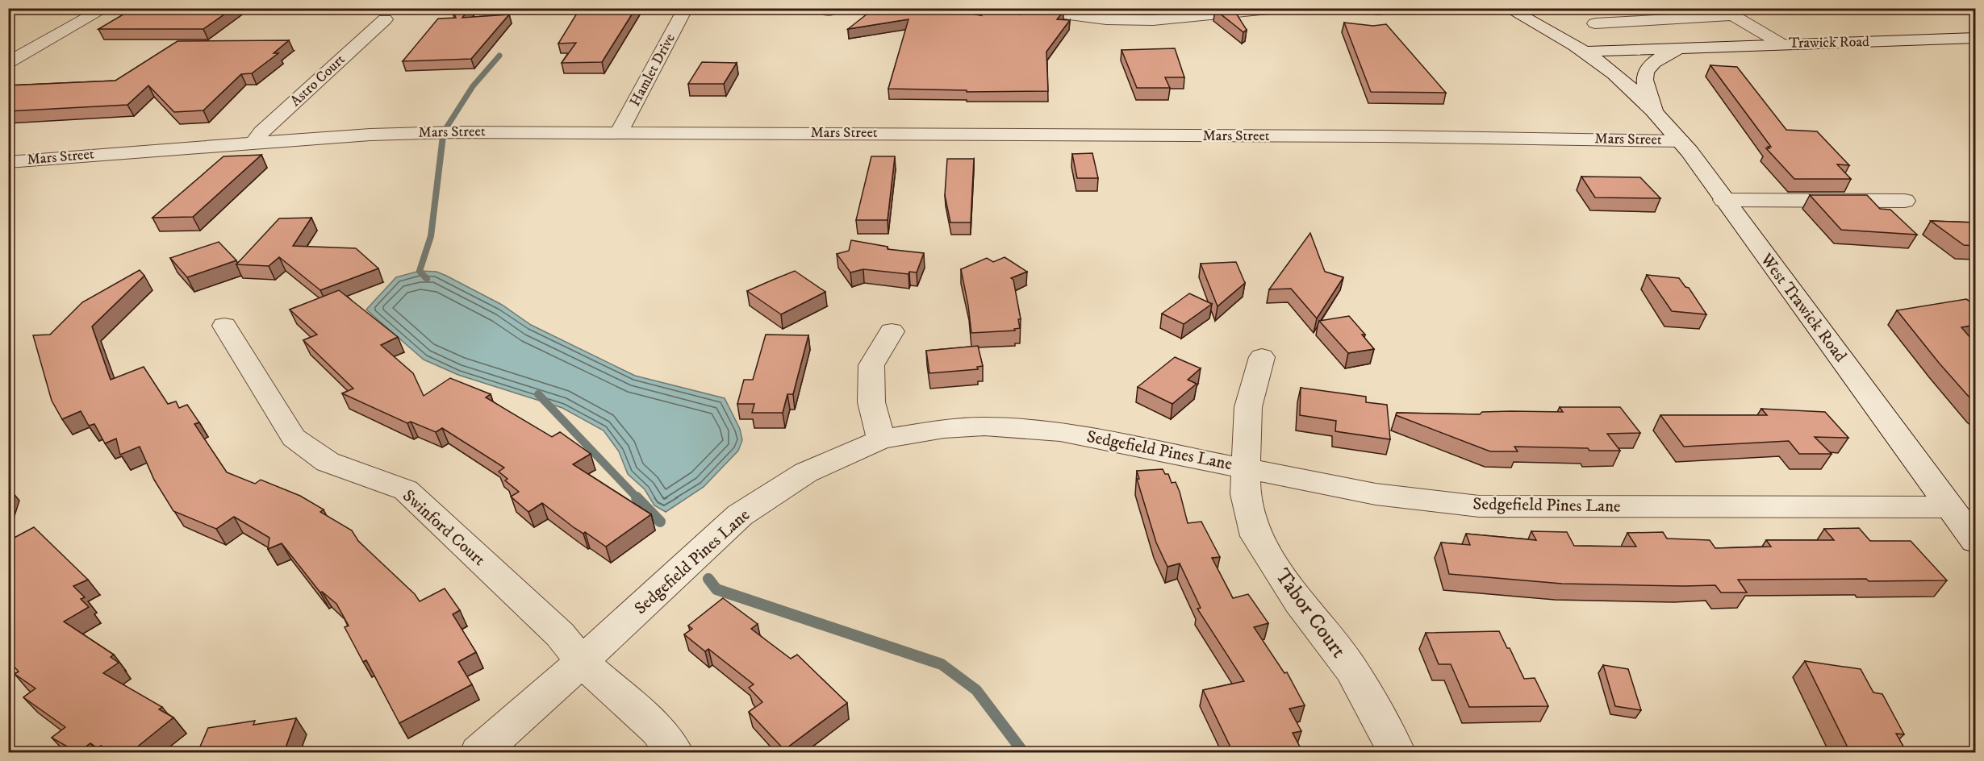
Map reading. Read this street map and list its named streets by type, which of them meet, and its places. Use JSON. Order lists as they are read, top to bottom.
{
  "streets": {
    "street": [
      "Trawick Road",
      "Hamlet Drive",
      "Astro Court",
      "Mars Street",
      "West Trawick Road",
      "Sedgefield Pines Lane",
      "Swinford Court",
      "Tabor Court"
    ]
  },
  "crossings": [
    ["Trawick Road", "West Trawick Road"],
    ["Hamlet Drive", "Mars Street"],
    ["Astro Court", "Mars Street"],
    ["Mars Street", "West Trawick Road"],
    ["West Trawick Road", "Sedgefield Pines Lane"],
    ["Sedgefield Pines Lane", "Swinford Court"],
    ["Sedgefield Pines Lane", "Tabor Court"]
  ]
}
